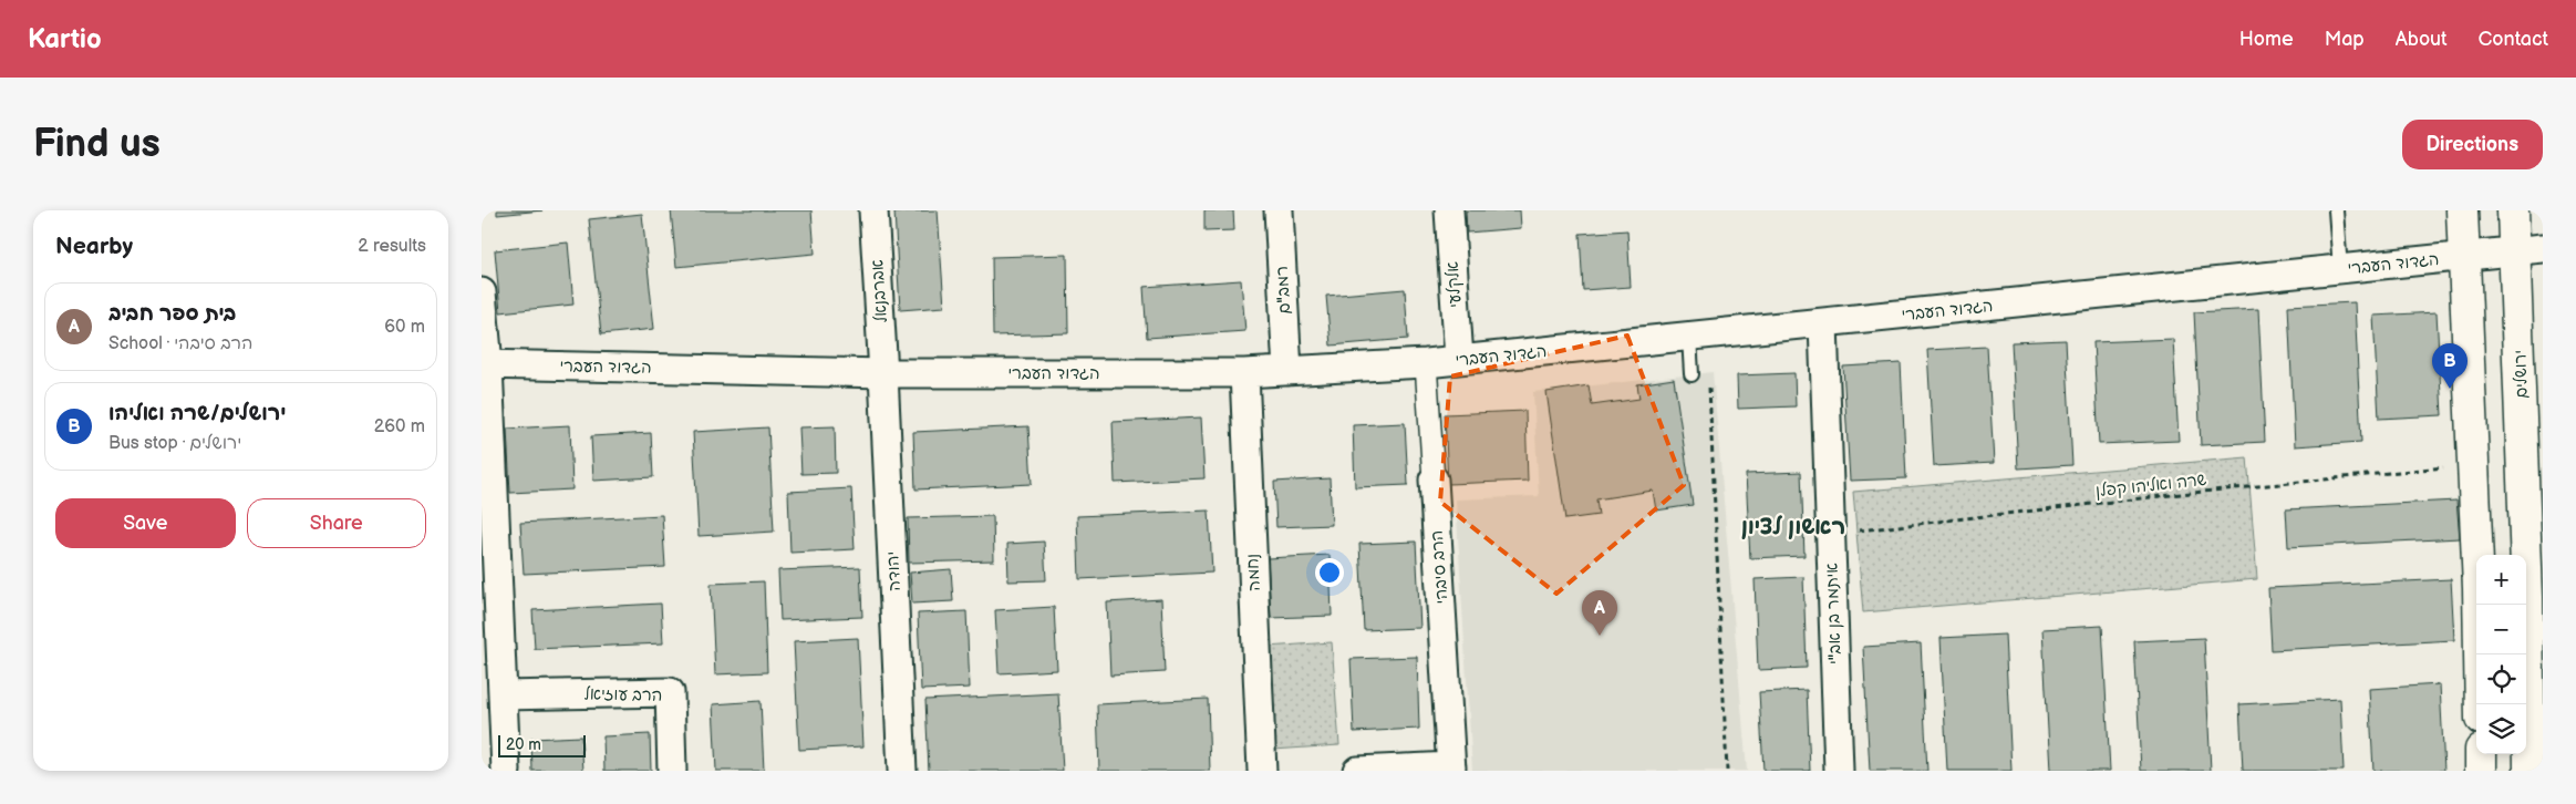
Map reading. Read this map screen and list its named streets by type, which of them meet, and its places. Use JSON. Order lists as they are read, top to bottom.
{
  "streets": {
    "street": [
      "הגדוד העברי",
      "אלקלעי",
      "רמב\"ם",
      "אברבנאל",
      "ירושלים",
      "הרב סיבהי",
      "יהודה",
      "נחמה",
      "איתמר בן אב\"י",
      "הרב עוזיאל"
    ],
    "path": ["שרה ואליהו קפלן"]
  },
  "crossings": [
    ["הגדוד העברי", "אלקלעי"],
    ["הגדוד העברי", "רמב\"ם"],
    ["הגדוד העברי", "אברבנאל"],
    ["הגדוד העברי", "ירושלים"],
    ["הגדוד העברי", "הרב סיבהי"],
    ["הגדוד העברי", "יהודה"],
    ["הגדוד העברי", "נחמה"],
    ["הגדוד העברי", "איתמר בן אב\"י"],
    ["אברבנאל", "יהודה"],
    ["שרה ואליהו קפלן", "איתמר בן אב\"י"]
  ],
  "districts": ["ראשון לציון"],
  "scale_bar": "20 m",
  "page": {
    "header": "Kartio",
    "nav": [
      "Home",
      "Map",
      "About",
      "Contact"
    ],
    "buttons": [
      "Directions",
      ["Save", "Share"]
    ],
    "title": "Find us",
    "heading": ["Nearby", "2 results"],
    "list": [
      {
        "mark": "A",
        "name": "בית ספר חביב",
        "note": "School · הרב סיבהי",
        "value": "60 m"
      },
      {
        "mark": "B",
        "name": "ירושלים/שרה ואליהו",
        "note": "Bus stop · ירושלים",
        "value": "260 m"
      }
    ],
    "pins": ["B", "A"],
    "map_buttons": ["+", "−"],
    "scale": "20 m"
  }
}
